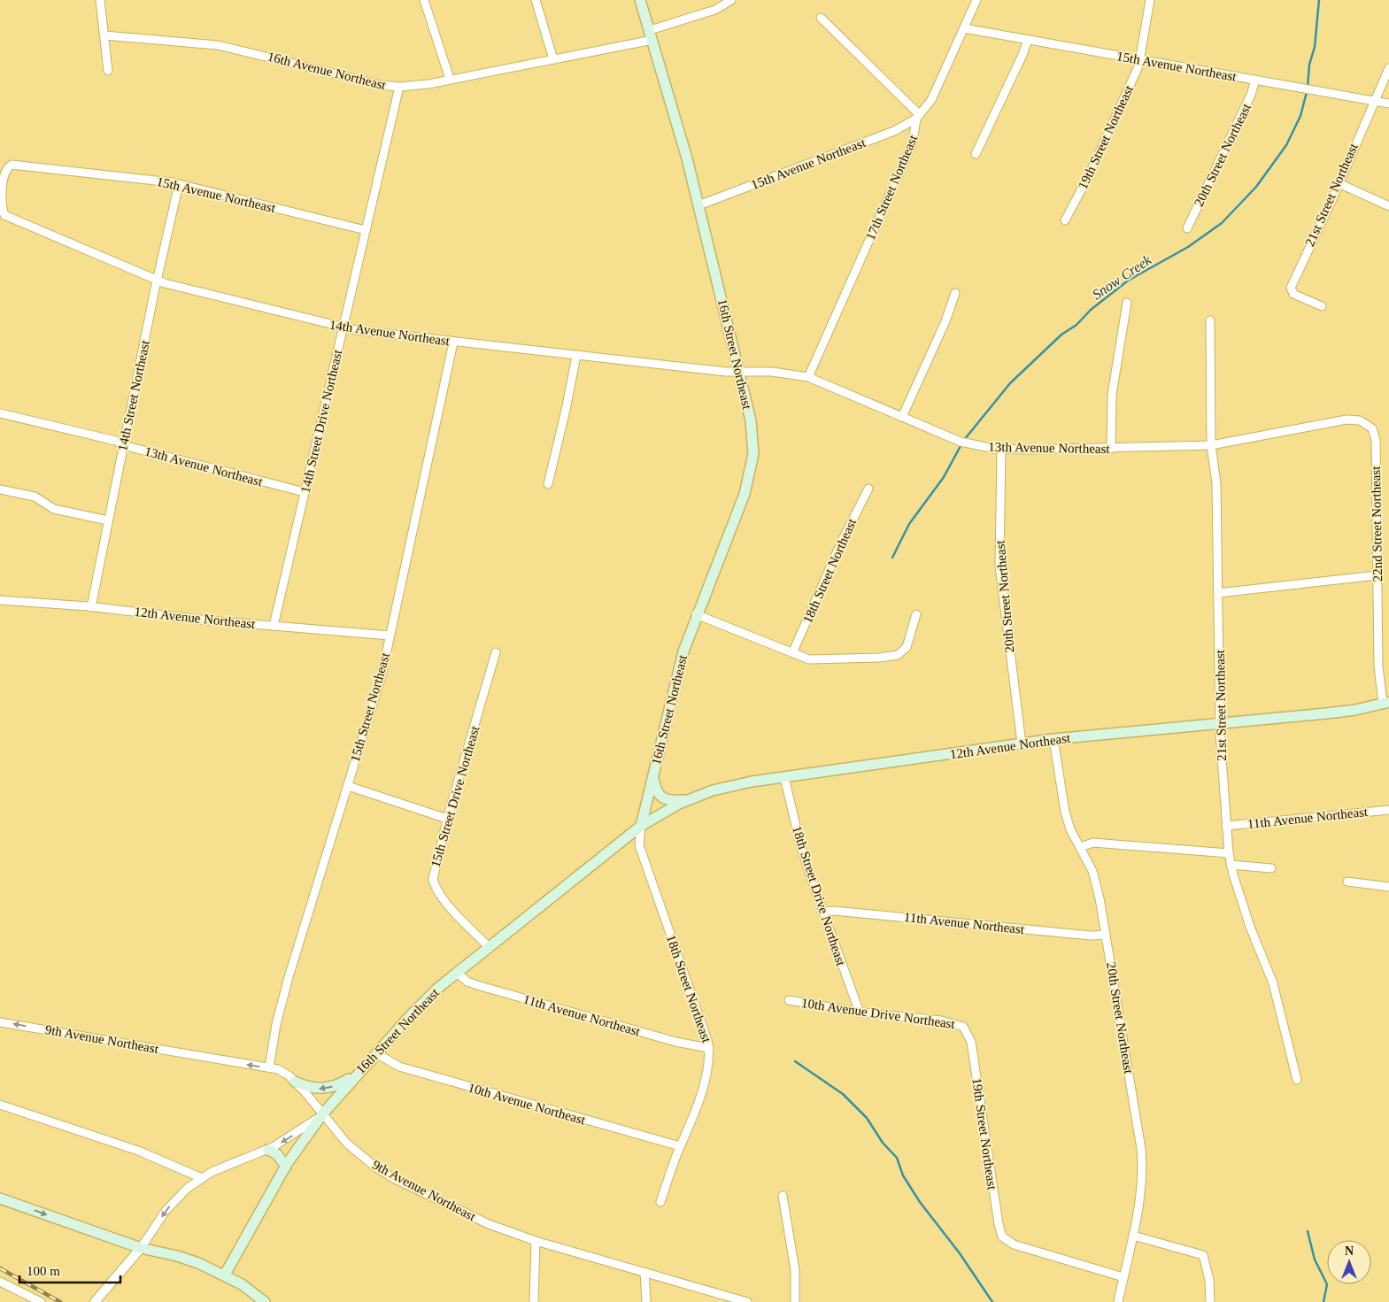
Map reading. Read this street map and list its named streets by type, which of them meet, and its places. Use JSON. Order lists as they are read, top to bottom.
{
  "streets": {
    "main road": ["16th Street Northeast", "12th Avenue Northeast"],
    "street": [
      "15th Avenue Northeast",
      "16th Avenue Northeast",
      "19th Street Northeast",
      "20th Street Northeast",
      "17th Street Northeast",
      "21st Street Northeast",
      "14th Avenue Northeast",
      "14th Street Northeast",
      "14th Street Drive Northeast",
      "13th Avenue Northeast",
      "22nd Street Northeast",
      "18th Street Northeast",
      "15th Street Northeast",
      "15th Street Drive Northeast",
      "11th Avenue Northeast",
      "18th Street Drive Northeast",
      "10th Avenue Drive Northeast",
      "9th Avenue Northeast",
      "10th Avenue Northeast"
    ]
  },
  "crossings": [
    ["15th Avenue Northeast", "19th Street Northeast"],
    ["15th Avenue Northeast", "20th Street Northeast"],
    ["15th Avenue Northeast", "17th Street Northeast"],
    ["15th Avenue Northeast", "21st Street Northeast"],
    ["15th Avenue Northeast", "14th Avenue Northeast"],
    ["15th Avenue Northeast", "16th Street Northeast"],
    ["15th Avenue Northeast", "14th Street Northeast"],
    ["15th Avenue Northeast", "14th Street Drive Northeast"],
    ["16th Avenue Northeast", "16th Street Northeast"],
    ["16th Avenue Northeast", "14th Street Drive Northeast"],
    ["19th Street Northeast", "20th Street Northeast"],
    ["19th Street Northeast", "10th Avenue Drive Northeast"],
    ["20th Street Northeast", "13th Avenue Northeast"],
    ["20th Street Northeast", "12th Avenue Northeast"],
    ["20th Street Northeast", "11th Avenue Northeast"],
    ["17th Street Northeast", "13th Avenue Northeast"],
    ["21st Street Northeast", "13th Avenue Northeast"],
    ["21st Street Northeast", "12th Avenue Northeast"],
    ["21st Street Northeast", "11th Avenue Northeast"],
    ["14th Avenue Northeast", "16th Street Northeast"],
    ["14th Avenue Northeast", "14th Street Northeast"],
    ["14th Avenue Northeast", "14th Street Drive Northeast"],
    ["14th Avenue Northeast", "13th Avenue Northeast"],
    ["14th Avenue Northeast", "15th Street Northeast"],
    ["16th Street Northeast", "13th Avenue Northeast"],
    ["16th Street Northeast", "18th Street Northeast"],
    ["16th Street Northeast", "12th Avenue Northeast"],
    ["16th Street Northeast", "15th Street Drive Northeast"],
    ["16th Street Northeast", "11th Avenue Northeast"],
    ["16th Street Northeast", "9th Avenue Northeast"],
    ["16th Street Northeast", "10th Avenue Northeast"],
    ["14th Street Northeast", "13th Avenue Northeast"],
    ["14th Street Northeast", "12th Avenue Northeast"],
    ["14th Street Drive Northeast", "13th Avenue Northeast"],
    ["14th Street Drive Northeast", "12th Avenue Northeast"],
    ["13th Avenue Northeast", "22nd Street Northeast"],
    ["22nd Street Northeast", "12th Avenue Northeast"],
    ["18th Street Northeast", "12th Avenue Northeast"],
    ["18th Street Northeast", "11th Avenue Northeast"],
    ["18th Street Northeast", "10th Avenue Northeast"],
    ["12th Avenue Northeast", "15th Street Northeast"],
    ["12th Avenue Northeast", "18th Street Drive Northeast"],
    ["15th Street Northeast", "9th Avenue Northeast"],
    ["11th Avenue Northeast", "18th Street Drive Northeast"],
    ["18th Street Drive Northeast", "10th Avenue Drive Northeast"]
  ],
  "water": ["Snow Creek"],
  "scale_bar": "100 m",
  "north": "top"
}
